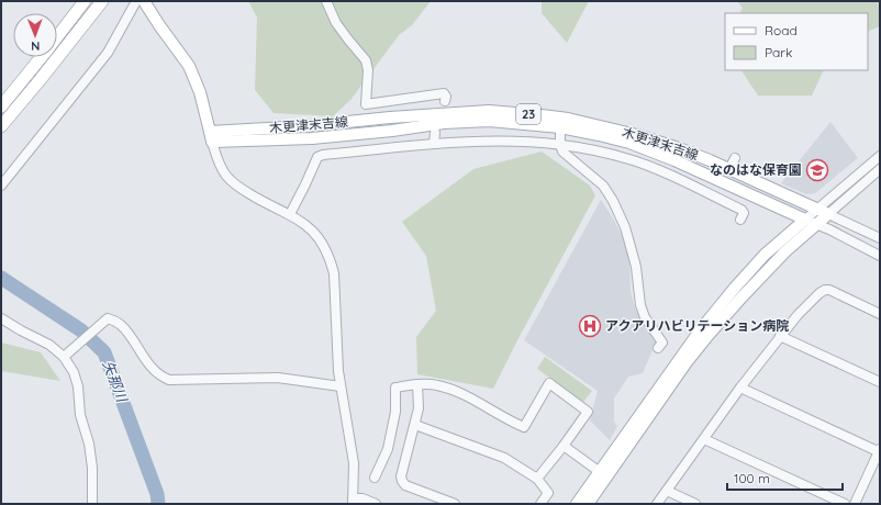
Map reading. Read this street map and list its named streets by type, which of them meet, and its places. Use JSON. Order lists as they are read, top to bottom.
{
  "streets": {
    "main road": ["23", "木更津末吉線"]
  },
  "water": ["矢那川"],
  "places": {
    "school or university": ["なのはな保育園"],
    "hospital": ["アクアリハビリテーション病院"]
  },
  "legend": ["Road", "Park"],
  "scale_bar": "100 m",
  "north": "bottom"
}
